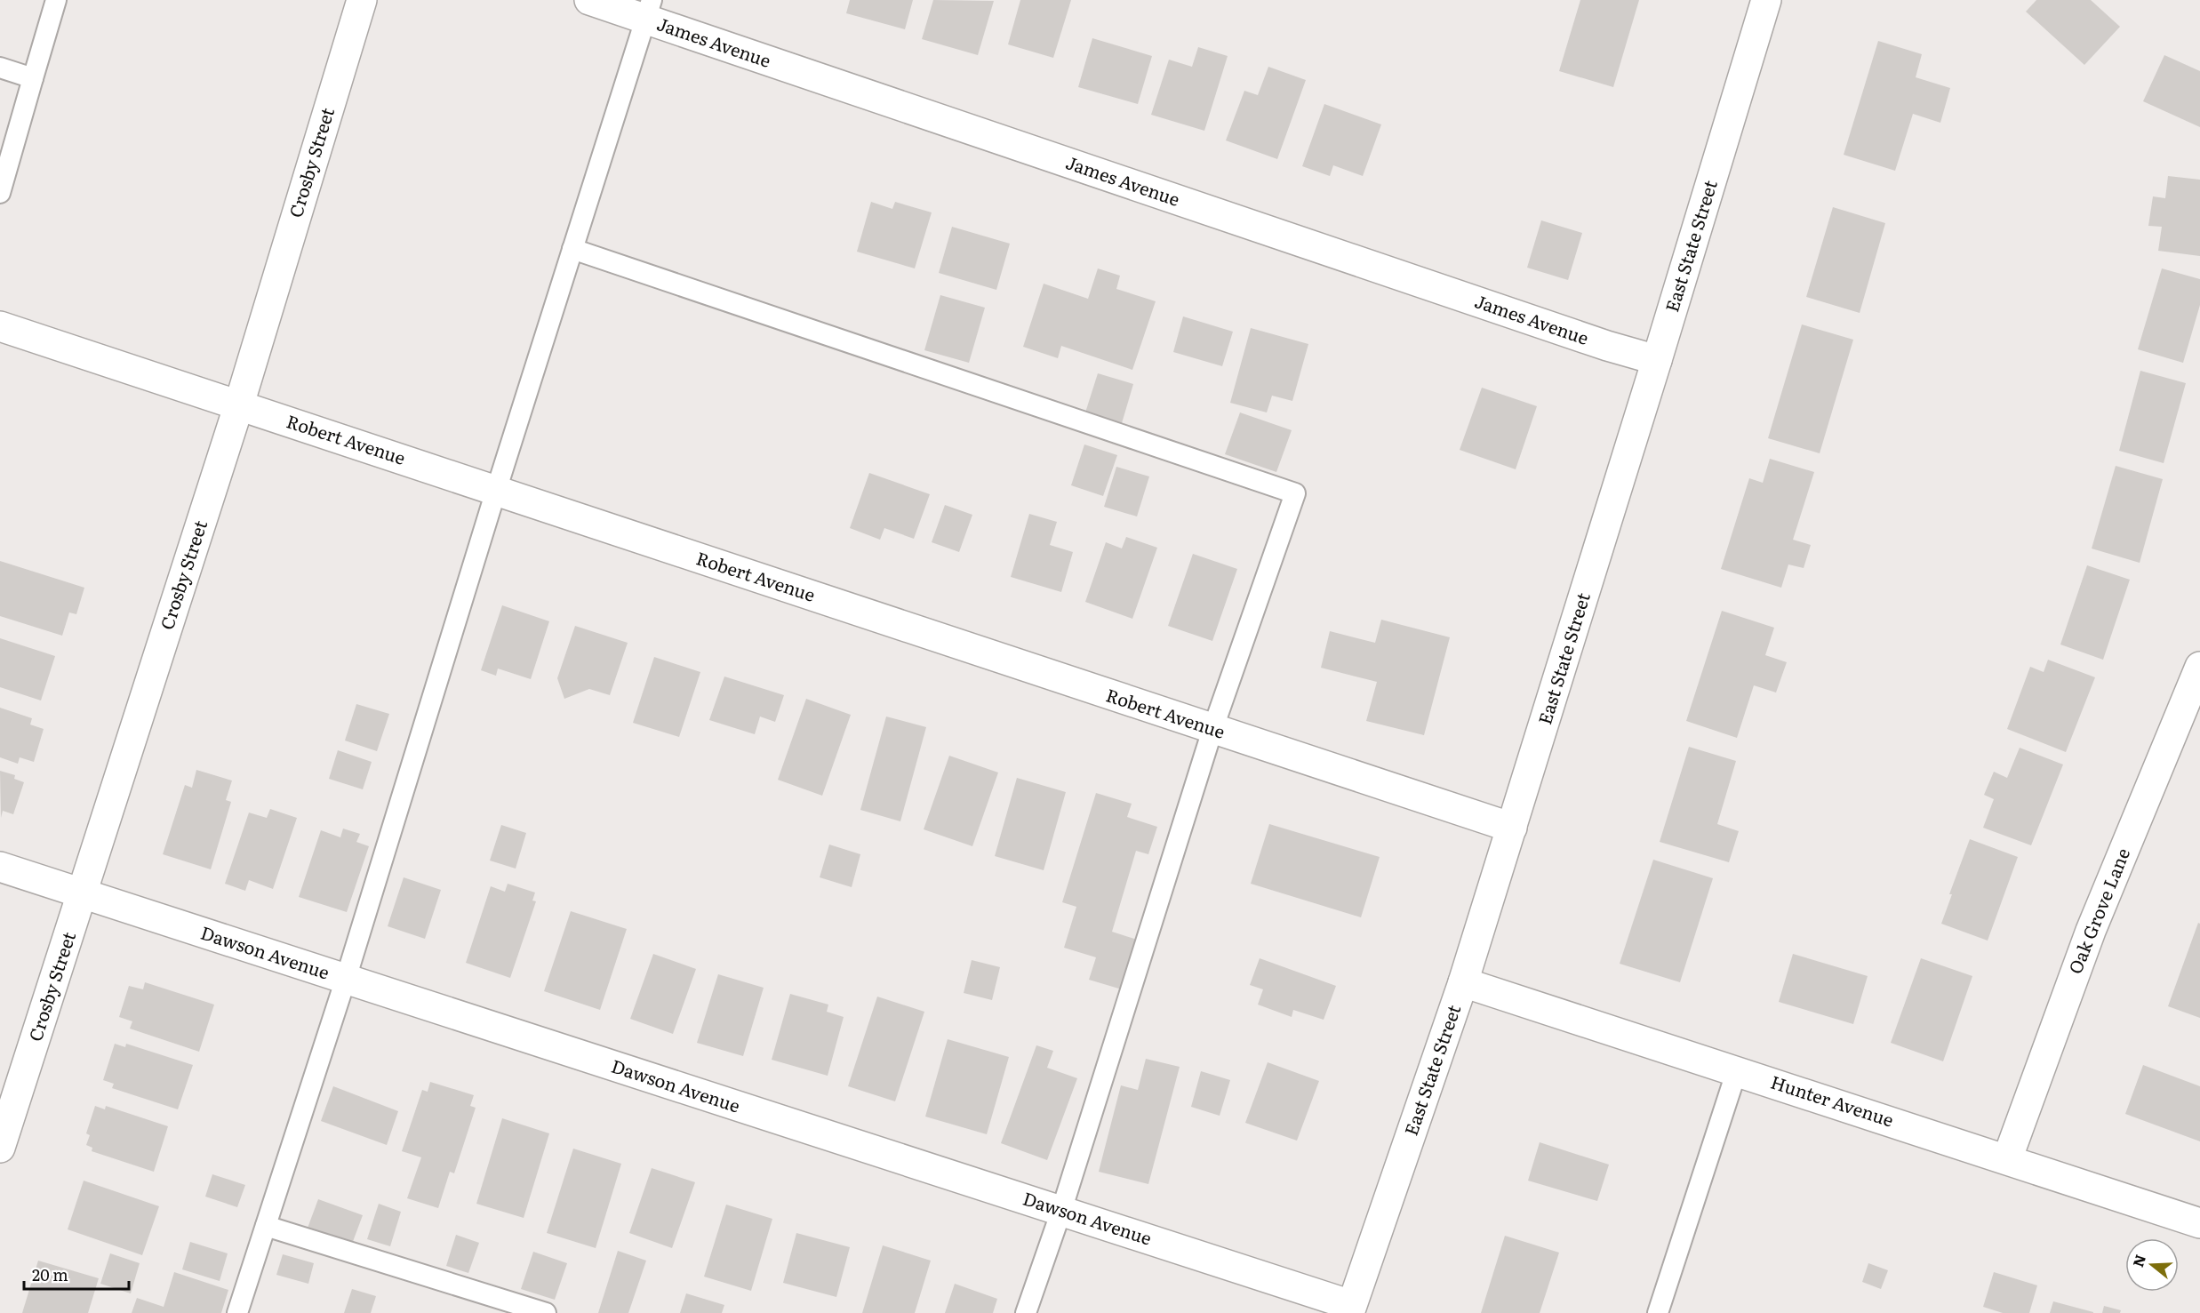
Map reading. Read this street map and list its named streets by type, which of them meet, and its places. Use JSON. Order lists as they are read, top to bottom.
{
  "streets": {
    "street": [
      "James Avenue",
      "Crosby Street",
      "East State Street",
      "Robert Avenue",
      "Oak Grove Lane",
      "Dawson Avenue",
      "Hunter Avenue"
    ]
  },
  "crossings": [
    ["James Avenue", "East State Street"],
    ["Crosby Street", "Robert Avenue"],
    ["Crosby Street", "Dawson Avenue"],
    ["East State Street", "Robert Avenue"],
    ["East State Street", "Dawson Avenue"],
    ["East State Street", "Hunter Avenue"],
    ["Oak Grove Lane", "Hunter Avenue"]
  ],
  "scale_bar": "20 m",
  "north": "left"
}
